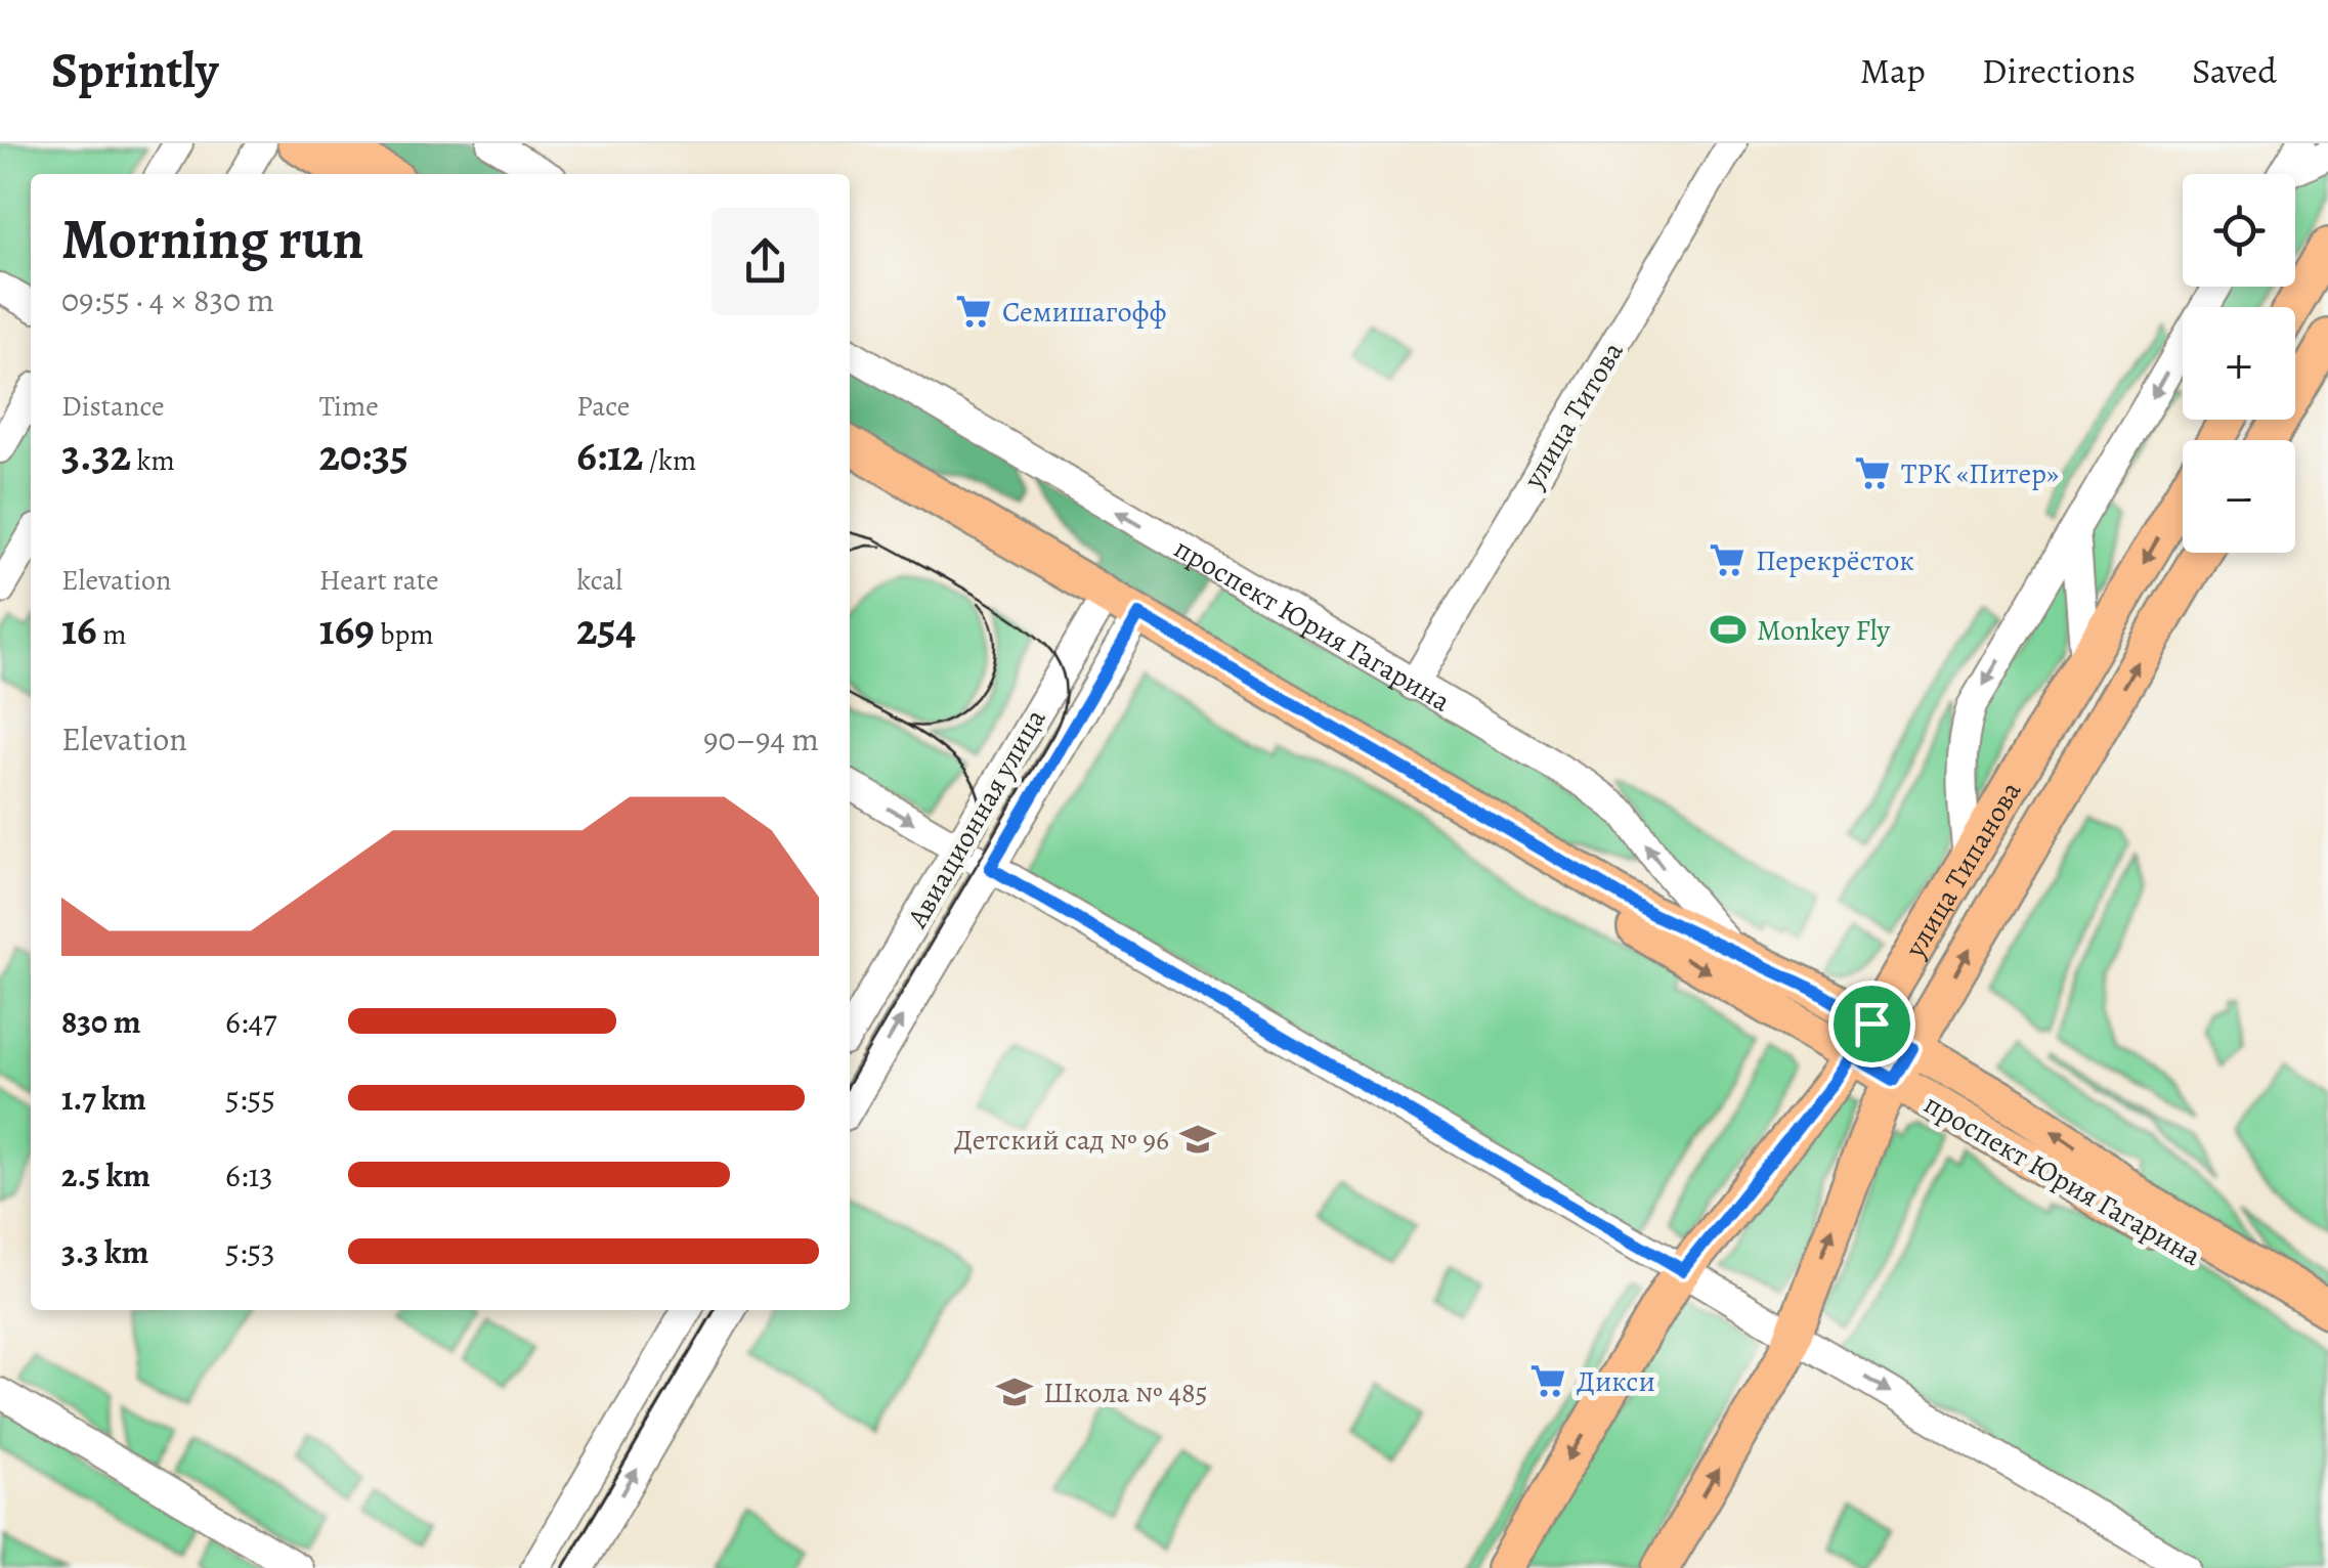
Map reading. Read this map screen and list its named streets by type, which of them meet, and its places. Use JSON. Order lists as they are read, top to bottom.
{
  "streets": {
    "main road": ["проспект Юрия Гагарина", "улица Типанова"],
    "street": ["улица Титова", "Авиационная улица"]
  },
  "crossings": [
    ["улица Титова", "проспект Юрия Гагарина"],
    ["проспект Юрия Гагарина", "Авиационная улица"],
    ["проспект Юрия Гагарина", "улица Типанова"]
  ],
  "places": {
    "supermarket": [
      "Семишагофф",
      "ТРК «Питер»",
      "Перекрёсток",
      "Дикси"
    ],
    "sports": ["Monkey Fly"],
    "school or university": ["Детский сад № 96", "Школа № 485"]
  },
  "page": {
    "header": "Sprintly",
    "nav": ["Map", "Directions", "Saved"],
    "map_buttons": ["+", "−"],
    "heading": ["Morning run", "09:55 · 4 × 830 m"],
    "stats": [
      ["Distance", "3.32 km"],
      ["Time", "20:35"],
      ["Pace", "6:12 /km"],
      ["Elevation", "16 m"],
      ["Heart rate", "169 bpm"],
      ["kcal", "254"]
    ],
    "chart": ["Elevation", "90–94 m"],
    "list": [
      {
        "name": "830 m",
        "note": "6:47"
      },
      {
        "name": "1.7 km",
        "note": "5:55"
      },
      {
        "name": "2.5 km",
        "note": "6:13"
      },
      {
        "name": "3.3 km",
        "note": "5:53"
      }
    ]
  }
}
